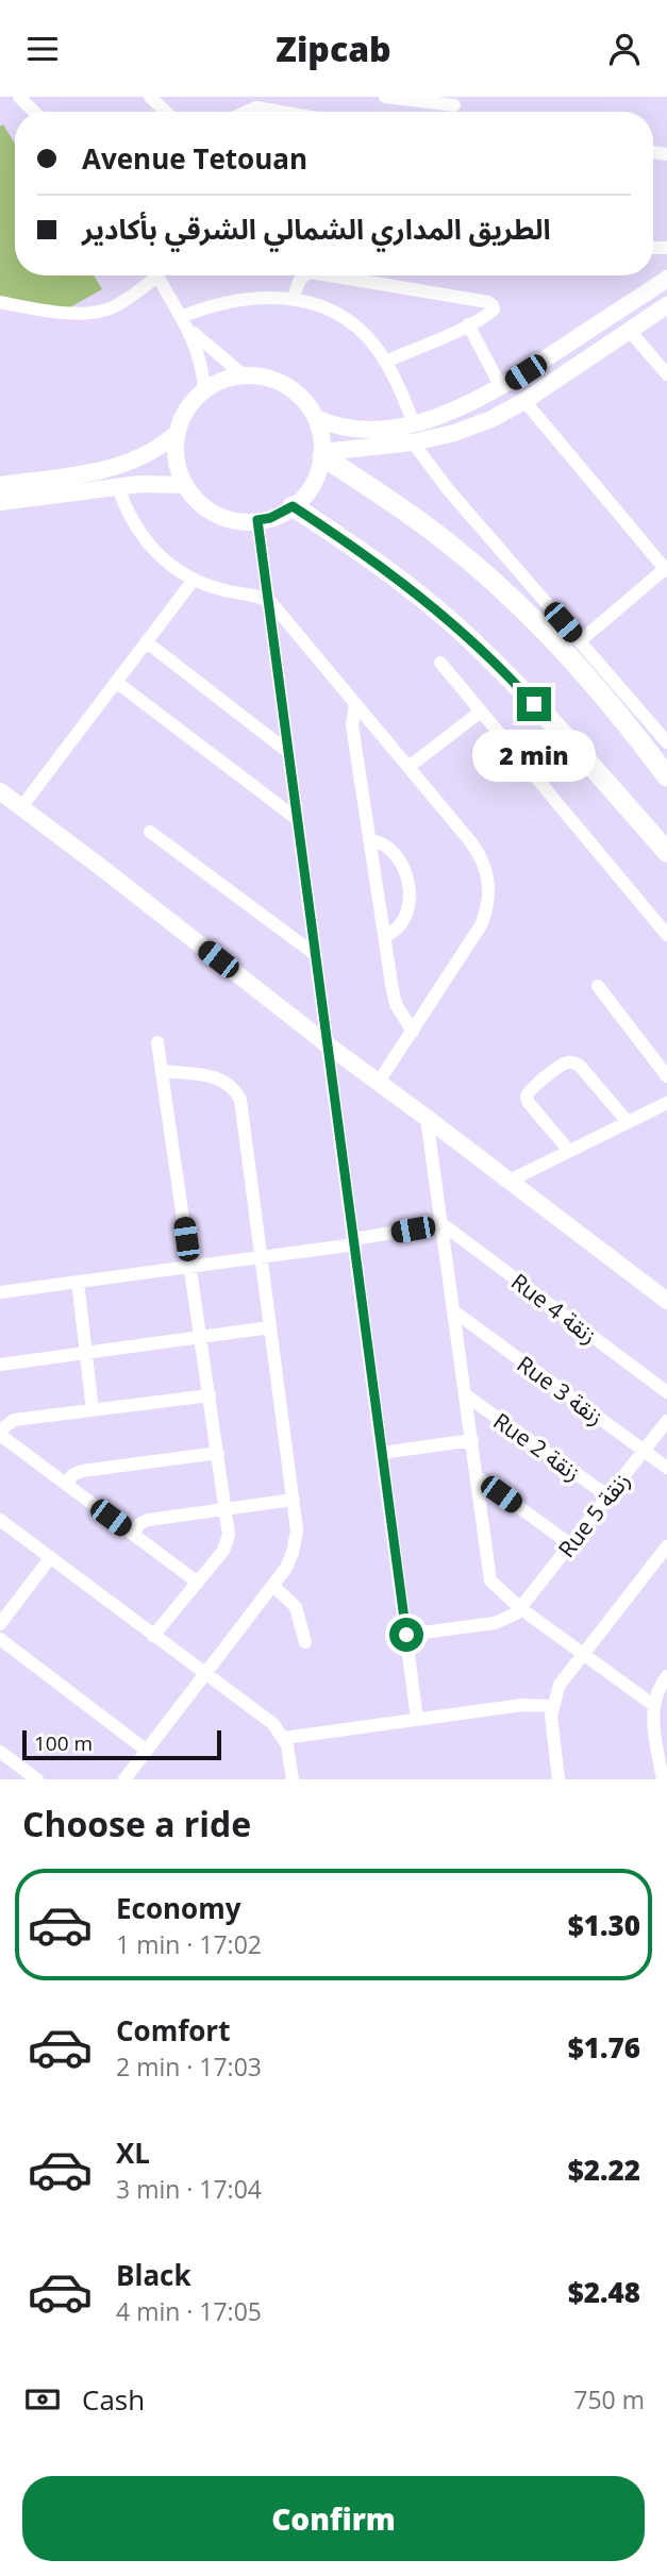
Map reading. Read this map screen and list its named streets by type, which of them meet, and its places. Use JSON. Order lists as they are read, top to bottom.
{
  "streets": {
    "street": [
      "Rue 4 زنقة",
      "Rue 3 زنقة",
      "Rue 2 زنقة",
      "Rue 5 زنقة"
    ]
  },
  "crossings": [
    ["Rue 3 زنقة", "Rue 5 زنقة"],
    ["Rue 2 زنقة", "Rue 5 زنقة"]
  ],
  "scale_bar": "100 m",
  "page": {
    "header": "Zipcab",
    "banner": ["Avenue Tetouan", "الطريق المداري الشمالي الشرقي بأكادير"],
    "bubble": "2 min",
    "scale": "100 m",
    "heading": "Choose a ride",
    "list": [
      {
        "name": "Economy",
        "note": "1 min · 17:02",
        "value": "$1.30"
      },
      {
        "name": "Comfort",
        "note": "2 min · 17:03",
        "value": "$1.76"
      },
      {
        "name": "XL",
        "note": "3 min · 17:04",
        "value": "$2.22"
      },
      {
        "name": "Black",
        "note": "4 min · 17:05",
        "value": "$2.48"
      }
    ],
    "pay": ["Cash", "750 m"],
    "buttons": "Confirm"
  }
}
